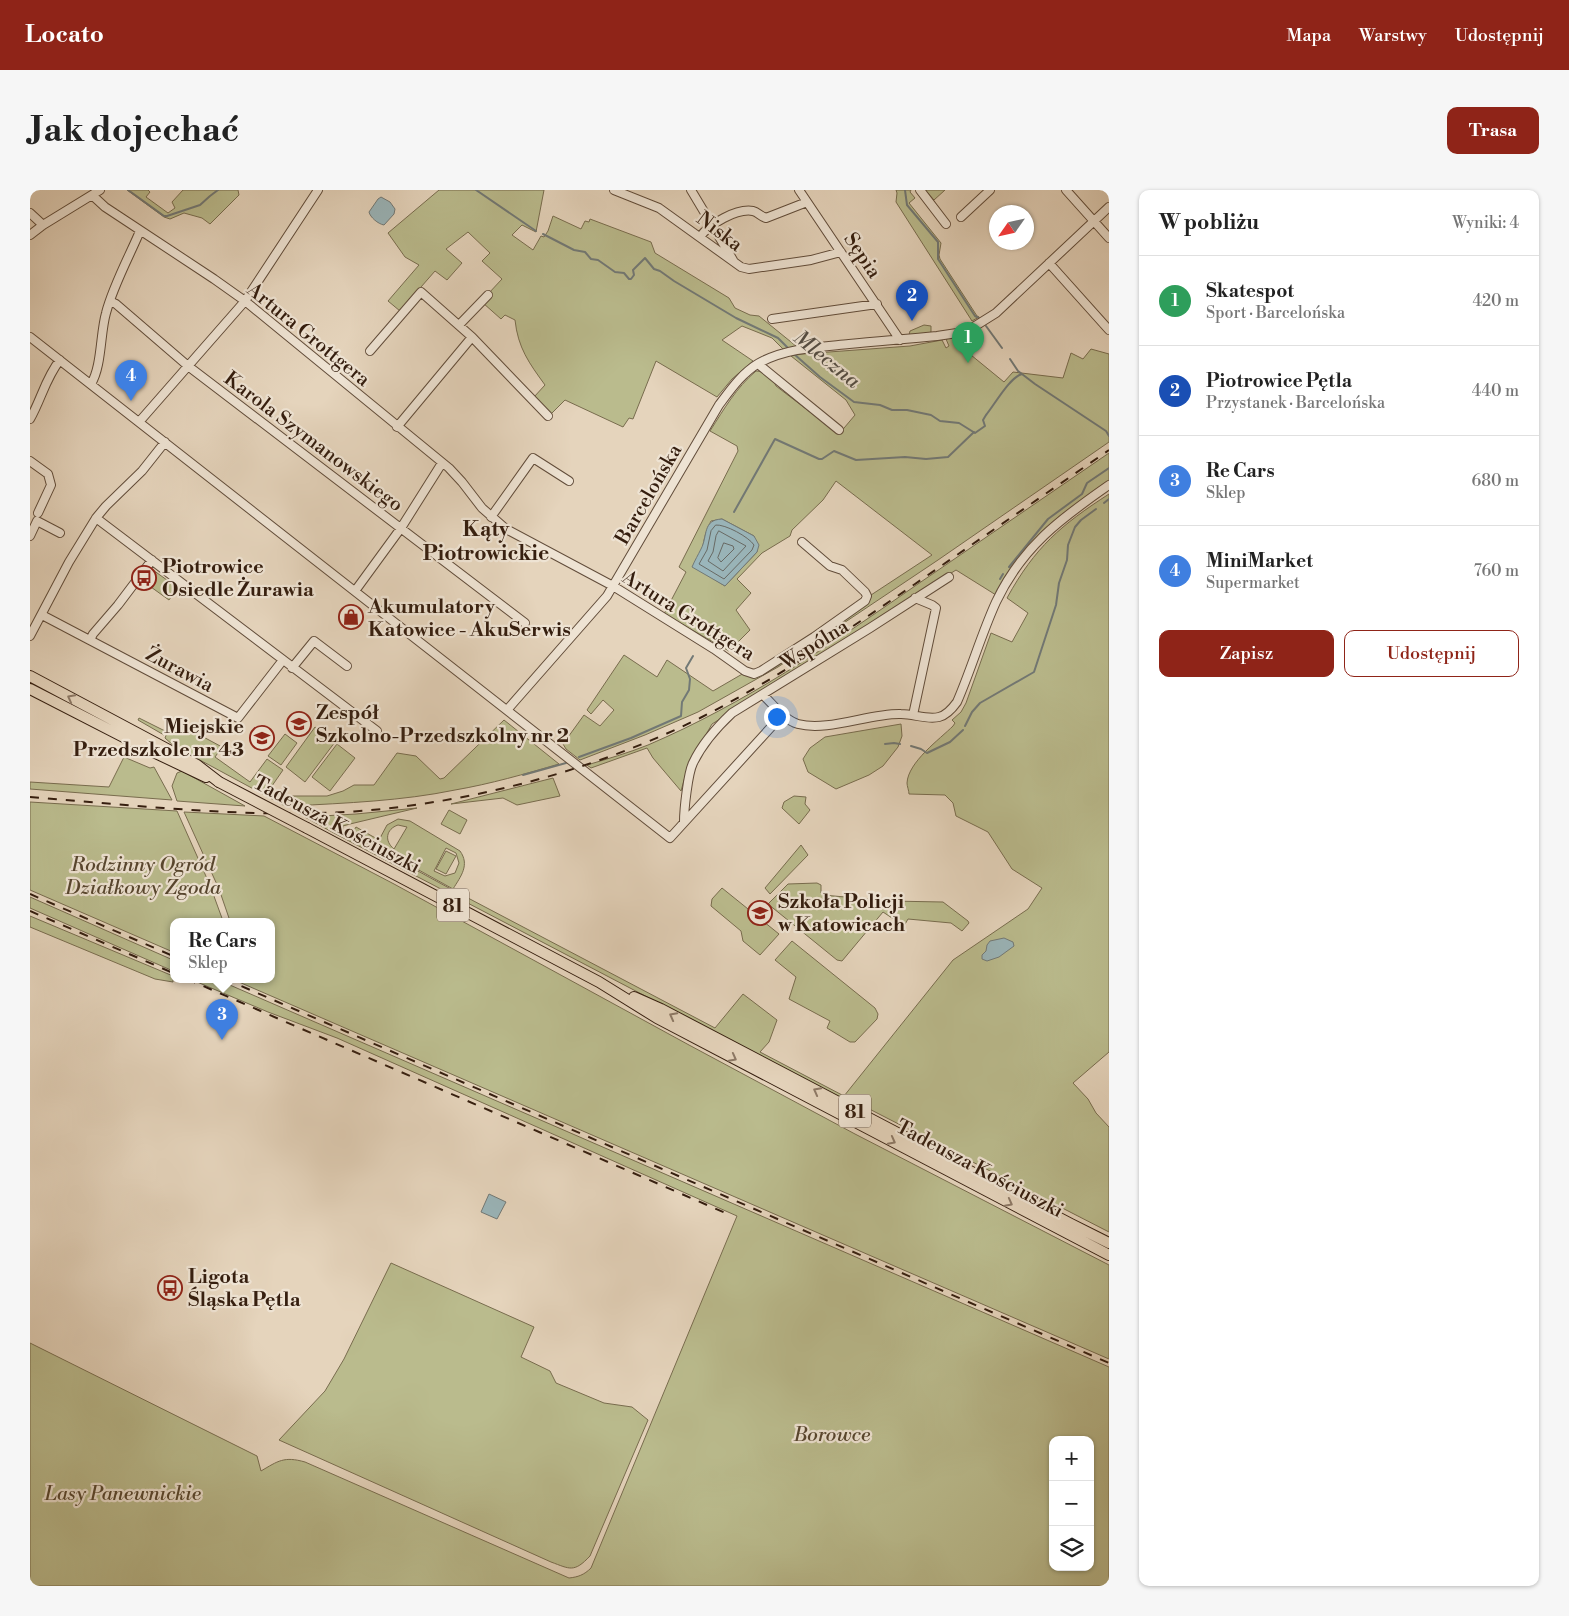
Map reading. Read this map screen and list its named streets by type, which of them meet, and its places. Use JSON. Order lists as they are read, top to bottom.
{
  "streets": {
    "main road": ["Tadeusza Kościuszki", "81"],
    "street": [
      "Niska",
      "Sępia",
      "Artura Grottgera",
      "Karola Szymanowskiego",
      "Barcelońska",
      "Wspólna",
      "Żurawia"
    ]
  },
  "crossings": [
    ["Niska", "Sępia"],
    ["Sępia", "Barcelońska"],
    ["Artura Grottgera", "Barcelońska"]
  ],
  "districts": ["Kąty Piotrowickie"],
  "water": ["Mleczna"],
  "parks": ["Rodzinny Ogród Działkowy Zgoda", "Borowce", "Lasy Panewnickie"],
  "places": {
    "bus stop": ["Piotrowice Osiedle Żurawia", "Ligota Śląska Pętla"],
    "shop": ["Akumulatory Katowice - AkuSerwis"],
    "school or university": ["Zespół Szkolno-Przedszkolny nr 2", "Miejskie Przedszkole nr 43", "Szkoła Policji w Katowicach"]
  },
  "north": "bottom left",
  "page": {
    "header": "Locato",
    "nav": ["Mapa", "Warstwy", "Udostępnij"],
    "buttons": [
      "Trasa",
      ["Zapisz", "Udostępnij"]
    ],
    "title": "Jak dojechać",
    "heading": ["W pobliżu", "Wyniki: 4"],
    "list": [
      {
        "mark": "1",
        "name": "Skatespot",
        "note": "Sport · Barcelońska",
        "value": "420 m"
      },
      {
        "mark": "2",
        "name": "Piotrowice Pętla",
        "note": "Przystanek · Barcelońska",
        "value": "440 m"
      },
      {
        "mark": "3",
        "name": "Re Cars",
        "note": "Sklep",
        "value": "680 m"
      },
      {
        "mark": "4",
        "name": "MiniMarket",
        "note": "Supermarket",
        "value": "760 m"
      }
    ],
    "pins": [
      "2",
      "1",
      "4",
      "3"
    ],
    "popup": ["Re Cars", "Sklep"],
    "map_buttons": ["+", "−"]
  }
}
